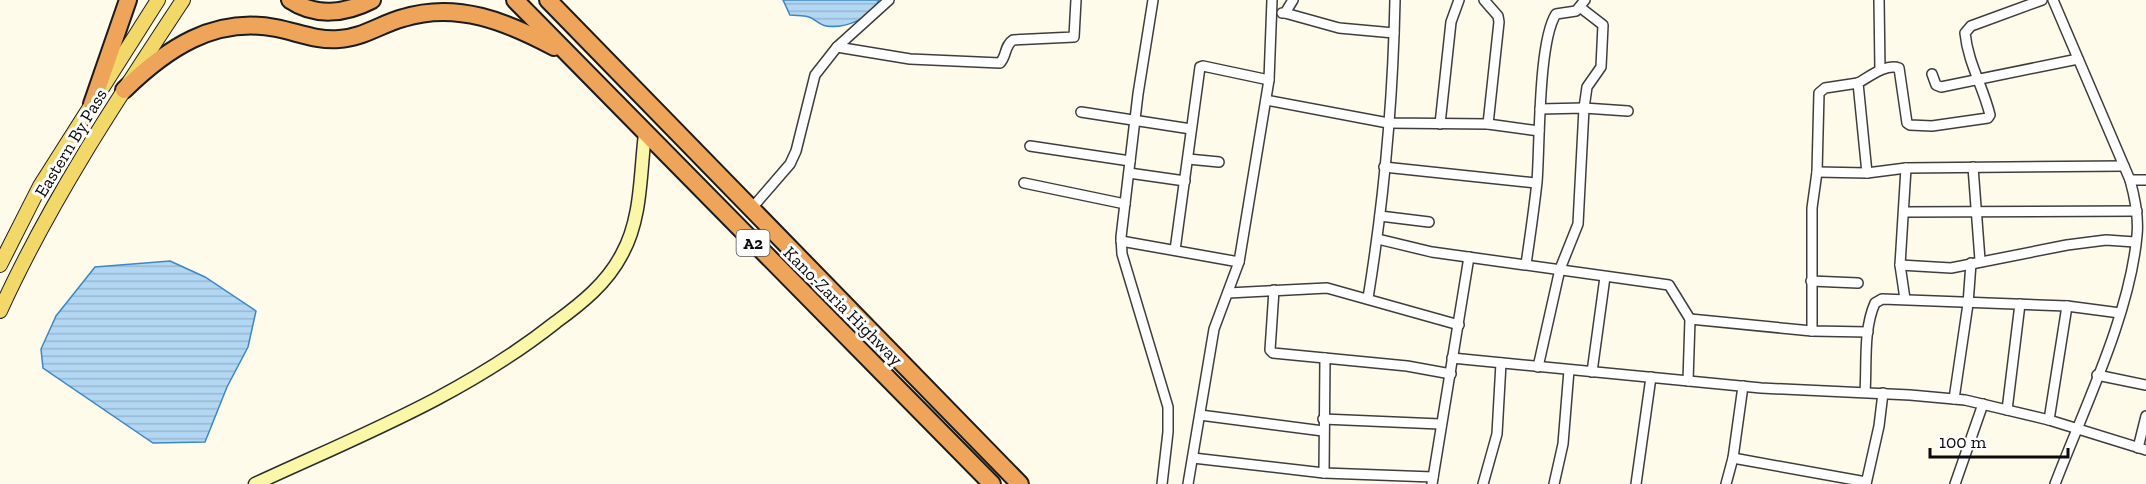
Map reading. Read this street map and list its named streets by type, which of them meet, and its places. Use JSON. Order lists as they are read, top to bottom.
{
  "streets": {
    "highway": ["A2", "Kano-Zaria Highway"],
    "main road": ["Eastern By Pass"]
  },
  "scale_bar": "100 m"
}
